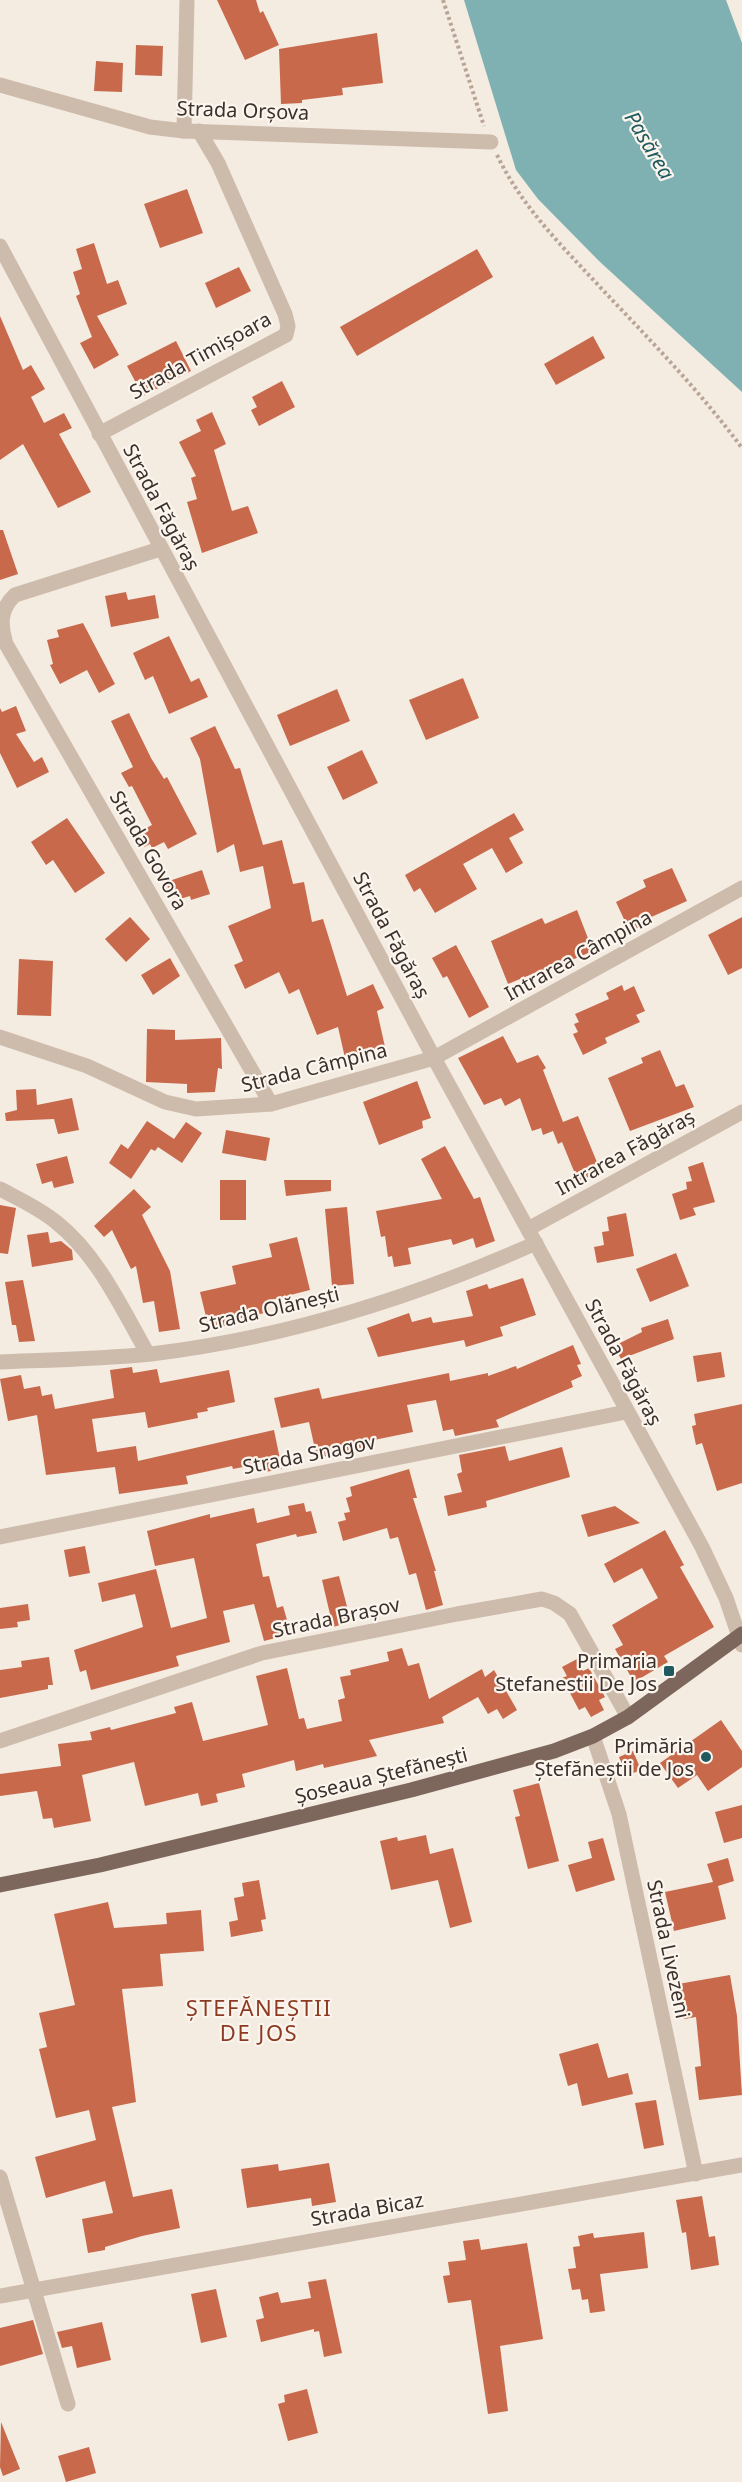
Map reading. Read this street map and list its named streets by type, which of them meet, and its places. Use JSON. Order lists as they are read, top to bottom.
{
  "streets": {
    "main road": ["Șoseaua Ștefănești"],
    "street": [
      "Strada Orșova",
      "Strada Timișoara",
      "Strada Făgăraș",
      "Strada Govora",
      "Intrarea Câmpina",
      "Strada Câmpina",
      "Intrarea Făgăraș",
      "Strada Olănești",
      "Strada Snagov",
      "Strada Brașov",
      "Strada Livezeni",
      "Strada Bicaz"
    ]
  },
  "crossings": [
    ["Strada Orșova", "Strada Timișoara"],
    ["Strada Timișoara", "Strada Făgăraș"],
    ["Strada Făgăraș", "Strada Govora"],
    ["Strada Făgăraș", "Intrarea Câmpina"],
    ["Strada Făgăraș", "Strada Câmpina"],
    ["Strada Făgăraș", "Intrarea Făgăraș"],
    ["Strada Făgăraș", "Strada Olănești"],
    ["Strada Făgăraș", "Strada Snagov"],
    ["Strada Făgăraș", "Șoseaua Ștefănești"],
    ["Strada Govora", "Strada Câmpina"],
    ["Intrarea Câmpina", "Strada Câmpina"],
    ["Strada Brașov", "Șoseaua Ștefănești"],
    ["Șoseaua Ștefănești", "Strada Livezeni"],
    ["Strada Livezeni", "Strada Bicaz"]
  ],
  "districts": ["ȘTEFĂNEȘTII DE JOS"],
  "water": ["Pasărea"],
  "places": {
    "transit": ["Primaria Stefanestii De Jos"],
    "other": ["Primăria Ștefăneștii de Jos"]
  }
}
